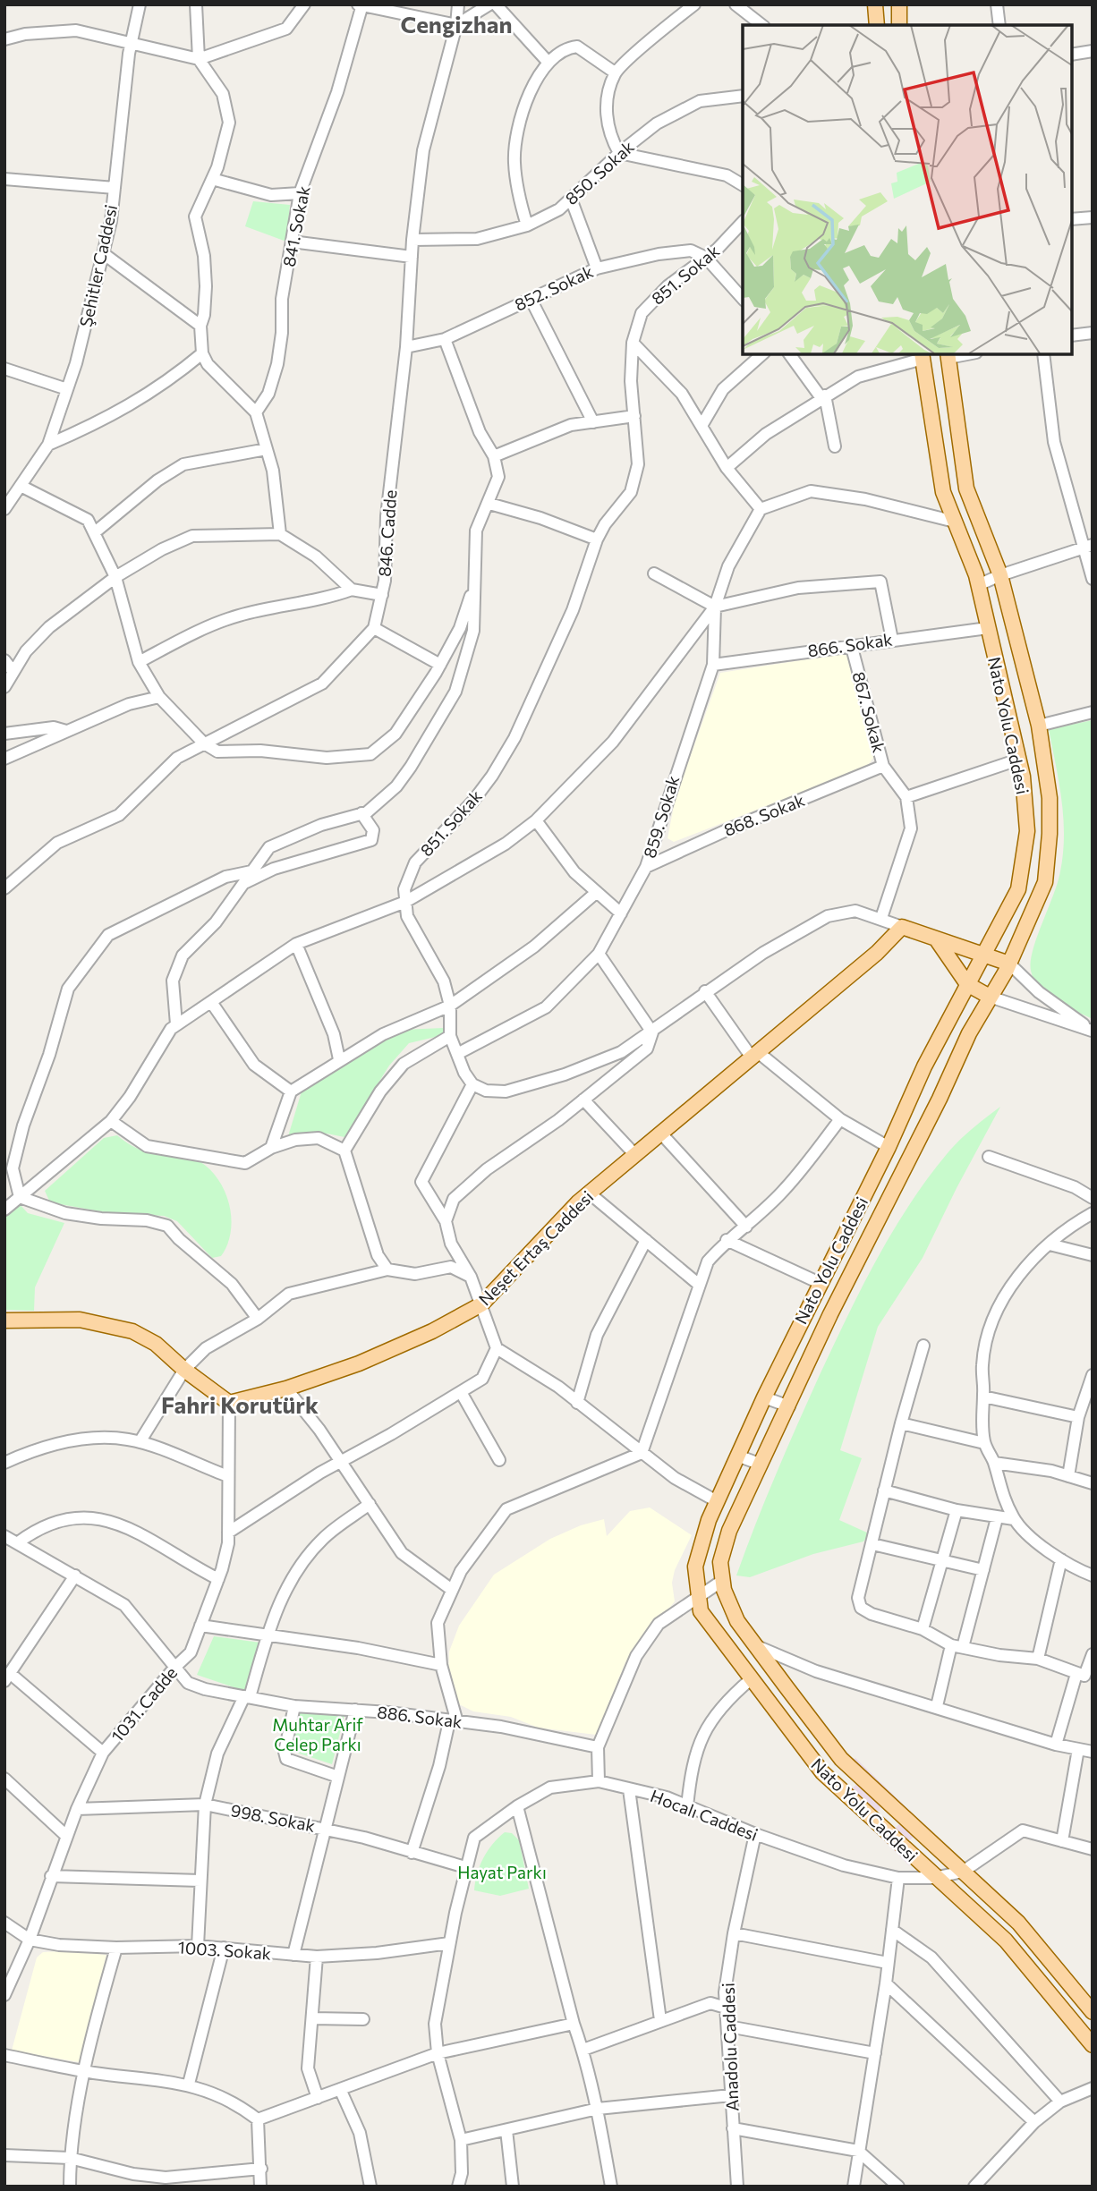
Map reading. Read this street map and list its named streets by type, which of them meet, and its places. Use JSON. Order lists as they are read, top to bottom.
{
  "streets": {
    "main road": ["Nato Yolu Caddesi", "Neşet Ertaş Caddesi"],
    "street": [
      "850. Sokak",
      "841. Sokak",
      "Şehitler Caddesi",
      "851. Sokak",
      "852. Sokak",
      "846. Cadde",
      "866. Sokak",
      "867. Sokak",
      "868. Sokak",
      "859. Sokak",
      "1031. Cadde",
      "886. Sokak",
      "Hocalı Caddesi",
      "998. Sokak",
      "1003. Sokak",
      "Anadolu Caddesi"
    ]
  },
  "crossings": [
    ["850. Sokak", "846. Cadde"],
    ["851. Sokak", "852. Sokak"],
    ["852. Sokak", "846. Cadde"],
    ["866. Sokak", "867. Sokak"],
    ["866. Sokak", "Nato Yolu Caddesi"],
    ["866. Sokak", "859. Sokak"],
    ["867. Sokak", "868. Sokak"],
    ["Nato Yolu Caddesi", "Hocalı Caddesi"],
    ["868. Sokak", "859. Sokak"],
    ["Neşet Ertaş Caddesi", "1031. Cadde"],
    ["1031. Cadde", "886. Sokak"],
    ["1031. Cadde", "998. Sokak"],
    ["1031. Cadde", "1003. Sokak"],
    ["Hocalı Caddesi", "998. Sokak"],
    ["Hocalı Caddesi", "1003. Sokak"],
    ["Hocalı Caddesi", "Anadolu Caddesi"]
  ],
  "districts": ["Cengizhan", "Fahri Korutürk"],
  "parks": ["Muhtar Arif Celep Parkı", "Hayat Parkı"]
}
